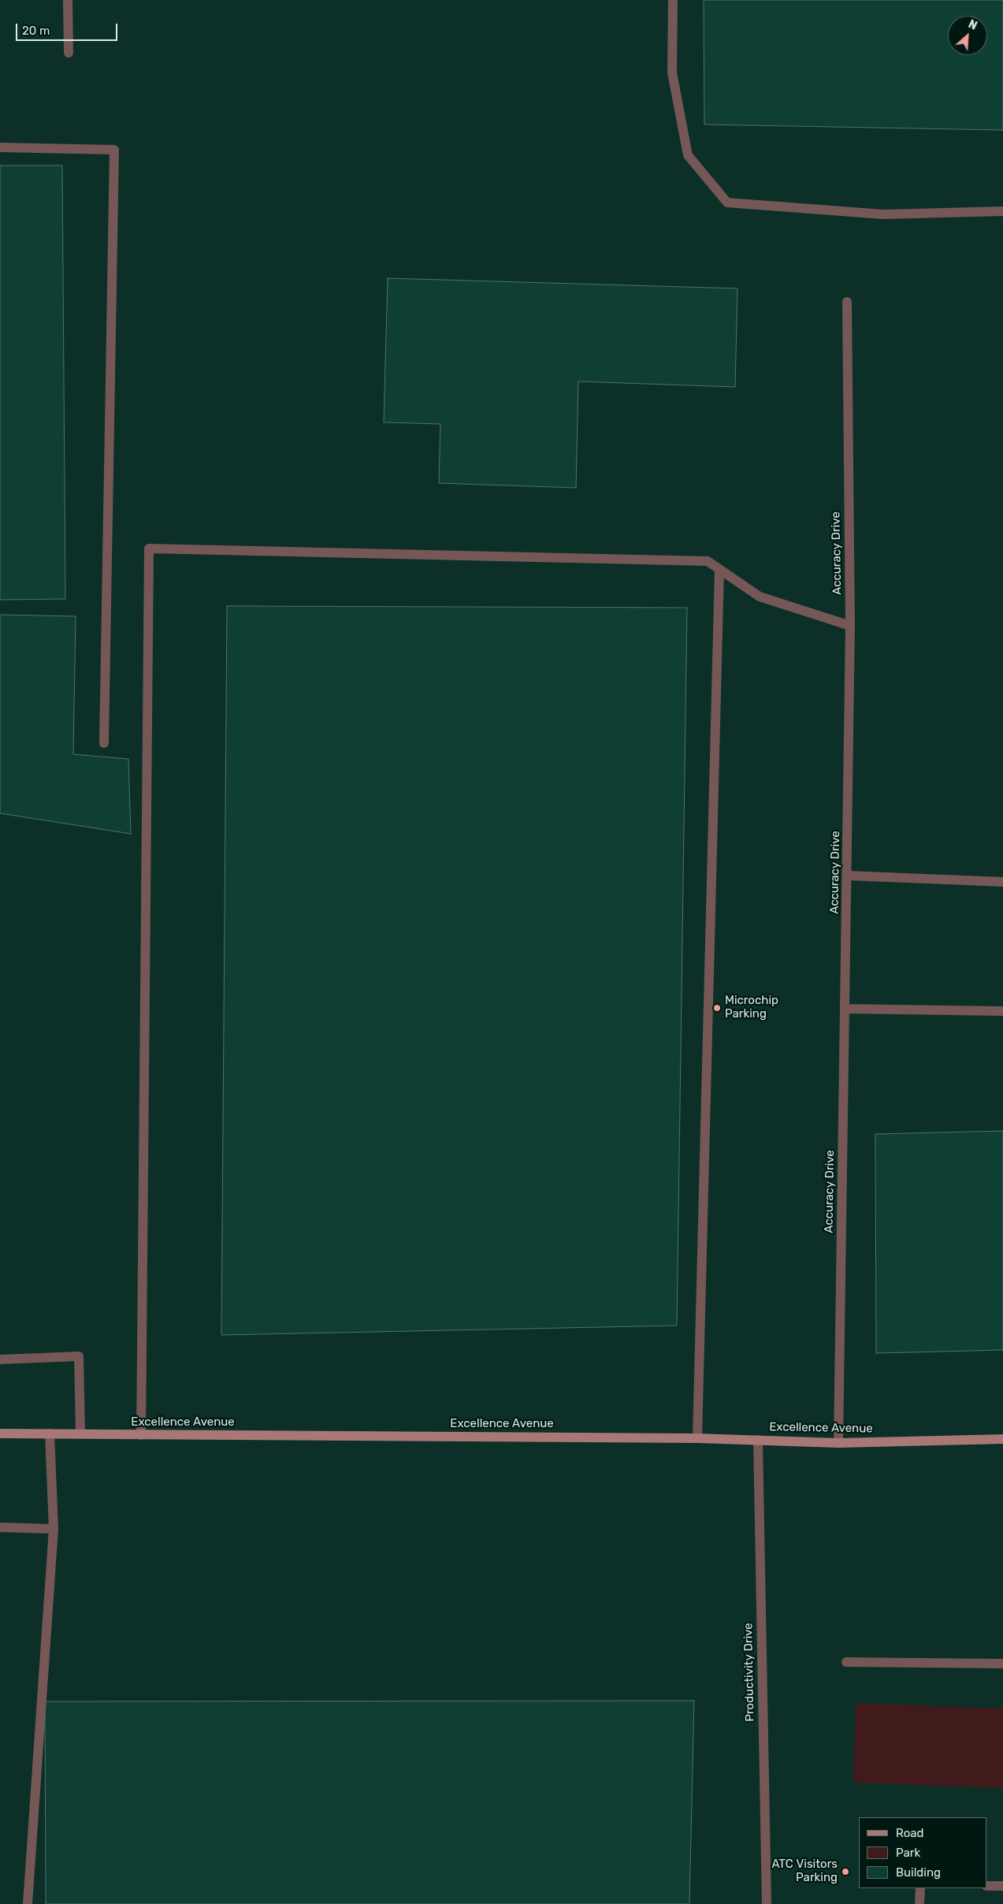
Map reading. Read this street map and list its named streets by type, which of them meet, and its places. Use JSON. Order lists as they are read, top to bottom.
{
  "streets": {
    "street": ["Accuracy Drive", "Excellence Avenue", "Productivity Drive"]
  },
  "crossings": [
    ["Accuracy Drive", "Excellence Avenue"],
    ["Excellence Avenue", "Productivity Drive"]
  ],
  "places": ["Microchip Parking", "ATC Visitors Parking"],
  "legend": ["Road", "Park", "Building"],
  "scale_bar": "20 m",
  "north": "top right"
}
